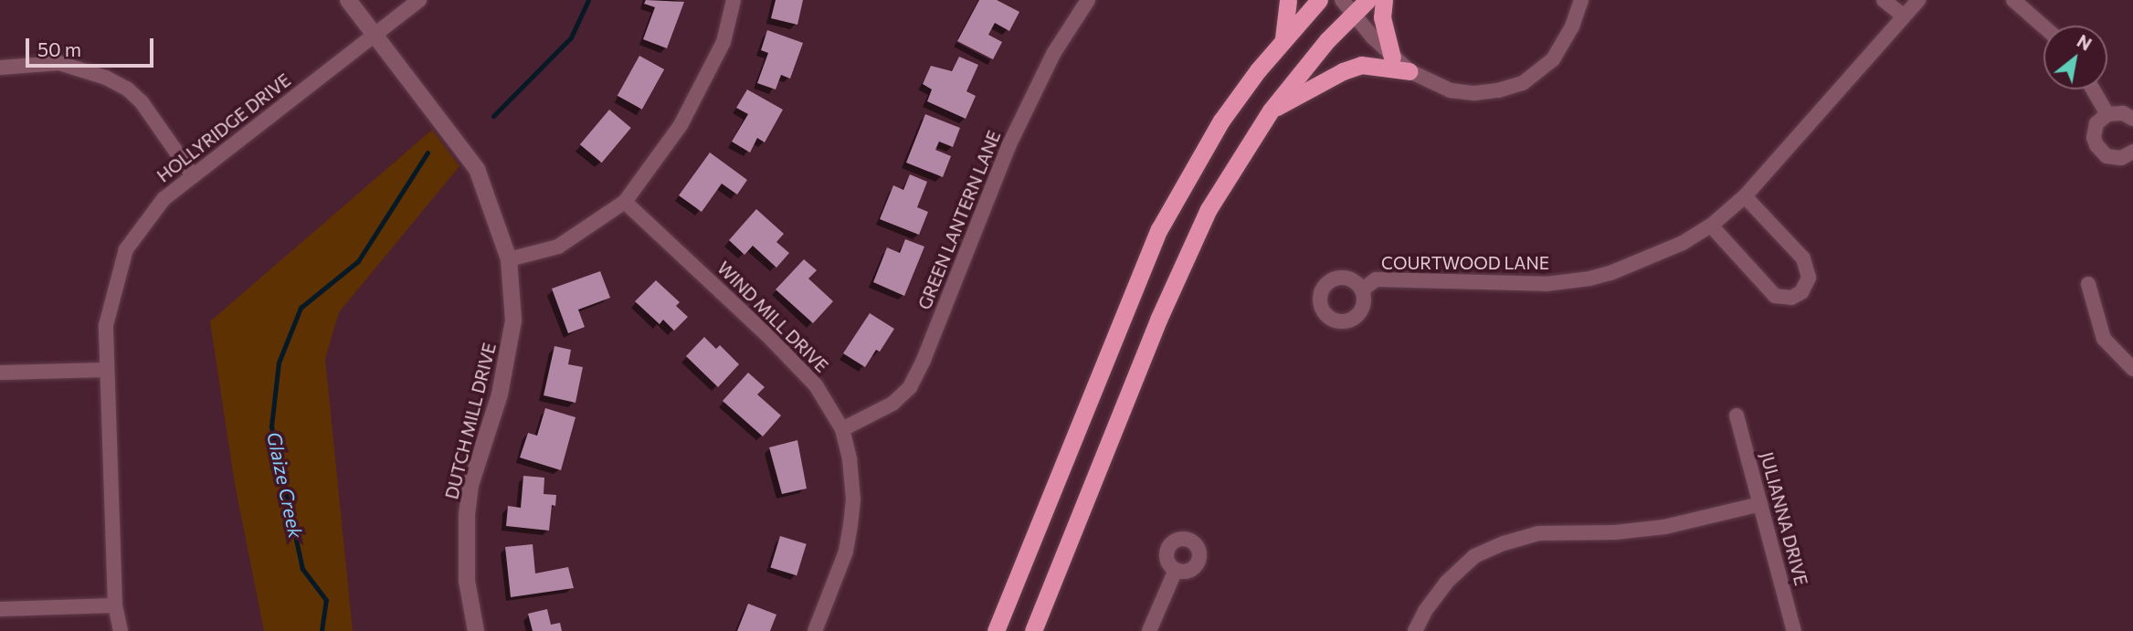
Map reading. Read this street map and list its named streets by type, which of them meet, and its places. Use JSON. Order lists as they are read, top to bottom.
{
  "streets": {
    "street": [
      "HOLLYRIDGE DRIVE",
      "GREEN LANTERN LANE",
      "COURTWOOD LANE",
      "WIND MILL DRIVE",
      "DUTCH MILL DRIVE",
      "JULIANNA DRIVE"
    ]
  },
  "crossings": [
    ["HOLLYRIDGE DRIVE", "DUTCH MILL DRIVE"],
    ["GREEN LANTERN LANE", "WIND MILL DRIVE"]
  ],
  "water": ["Glaize Creek"],
  "scale_bar": "50 m",
  "north": "top right"
}
